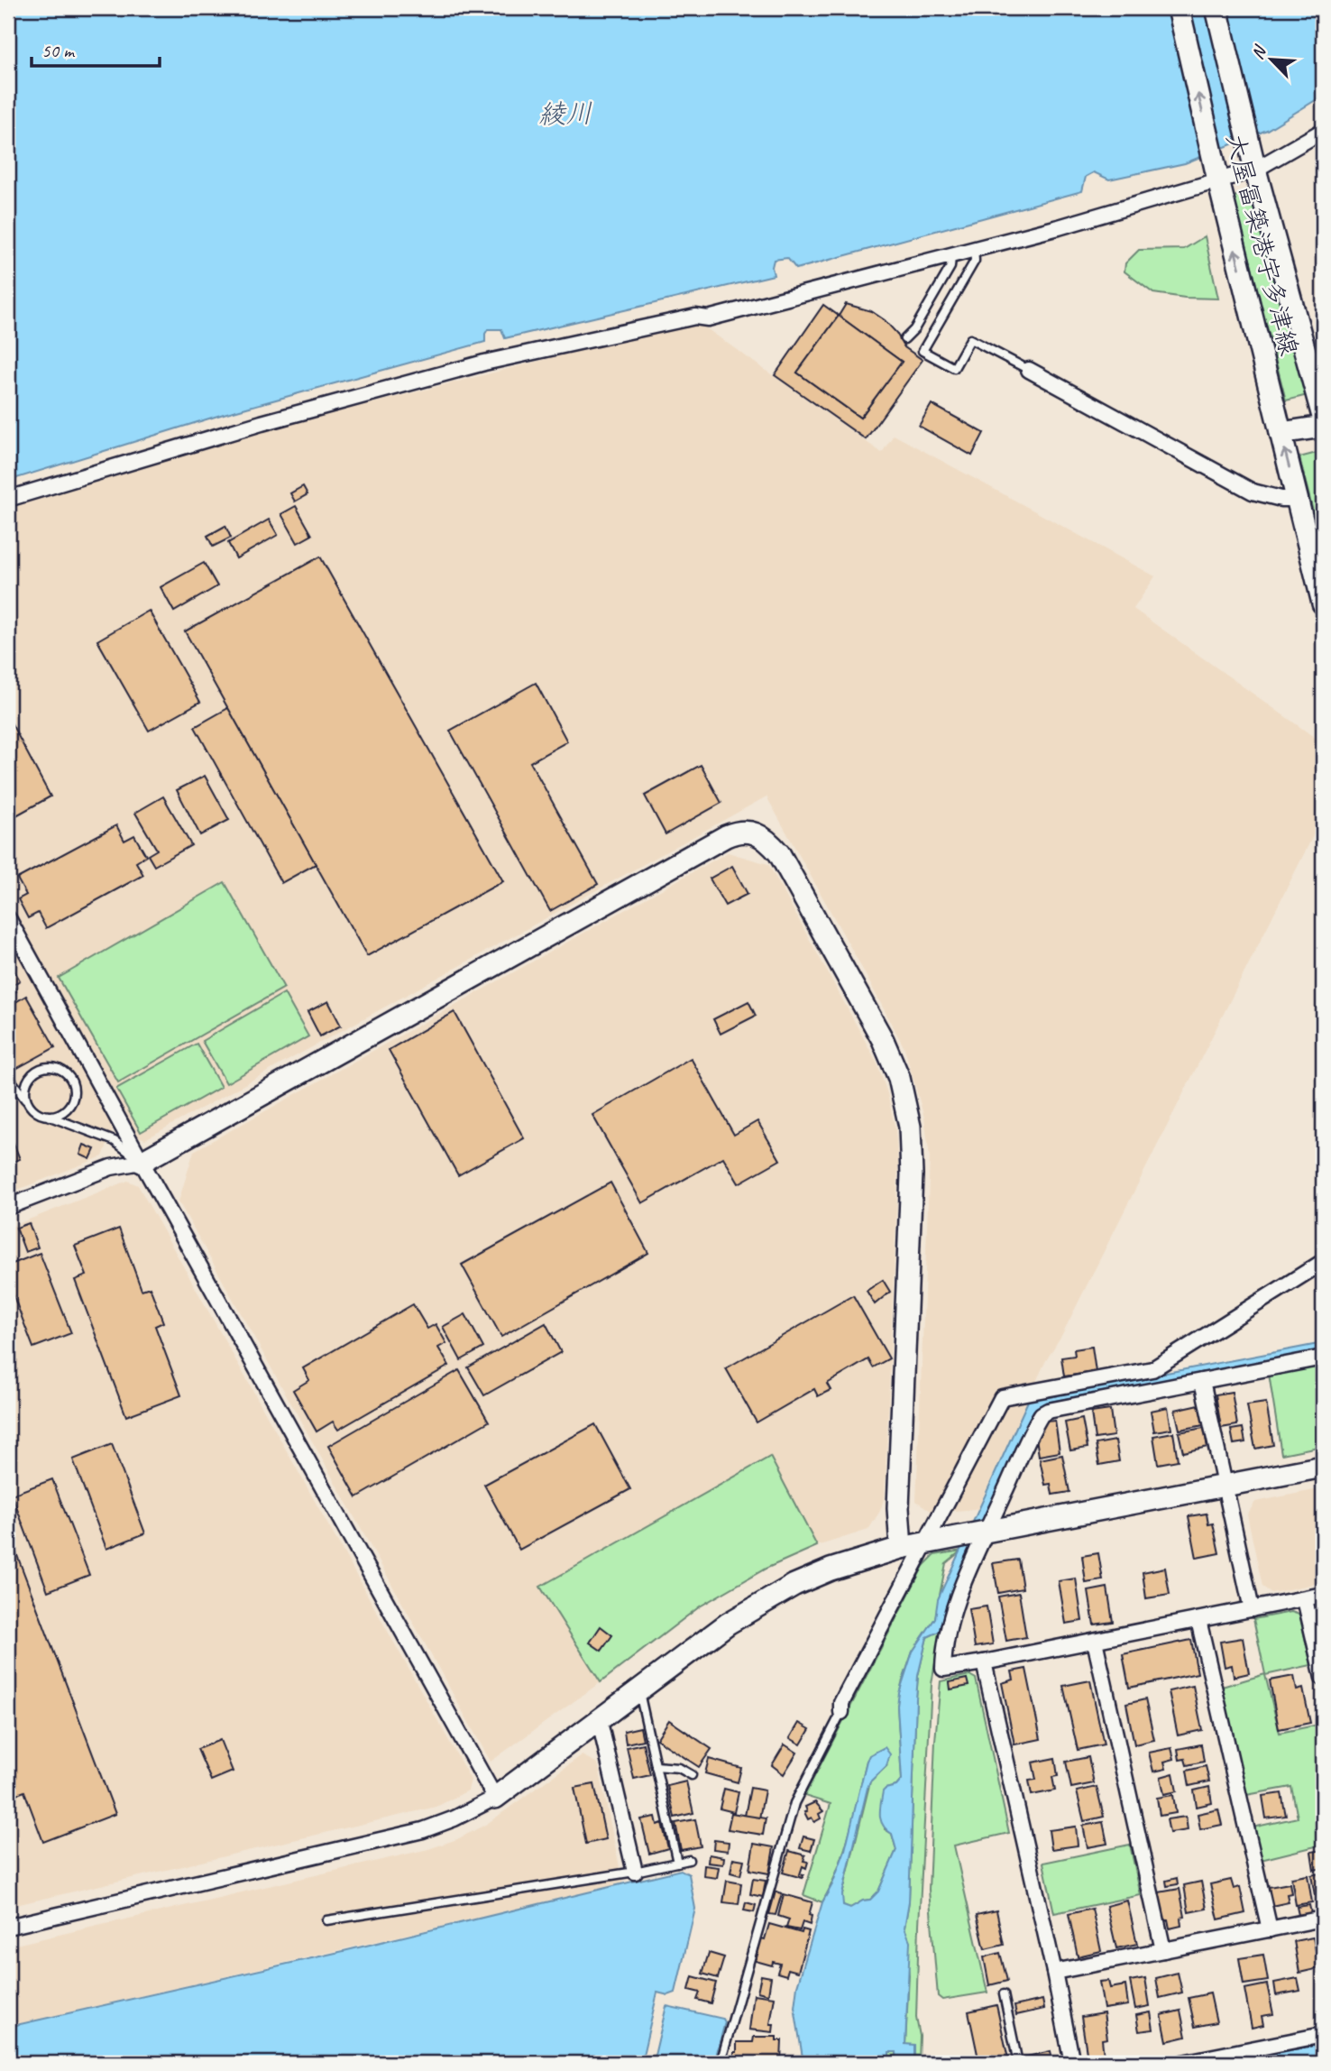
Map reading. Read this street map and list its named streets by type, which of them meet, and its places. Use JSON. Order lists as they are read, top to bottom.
{
  "streets": {
    "street": ["大屋冨築港宇多津線"]
  },
  "water": ["綾川"],
  "scale_bar": "50 m",
  "north": "top left"
}
